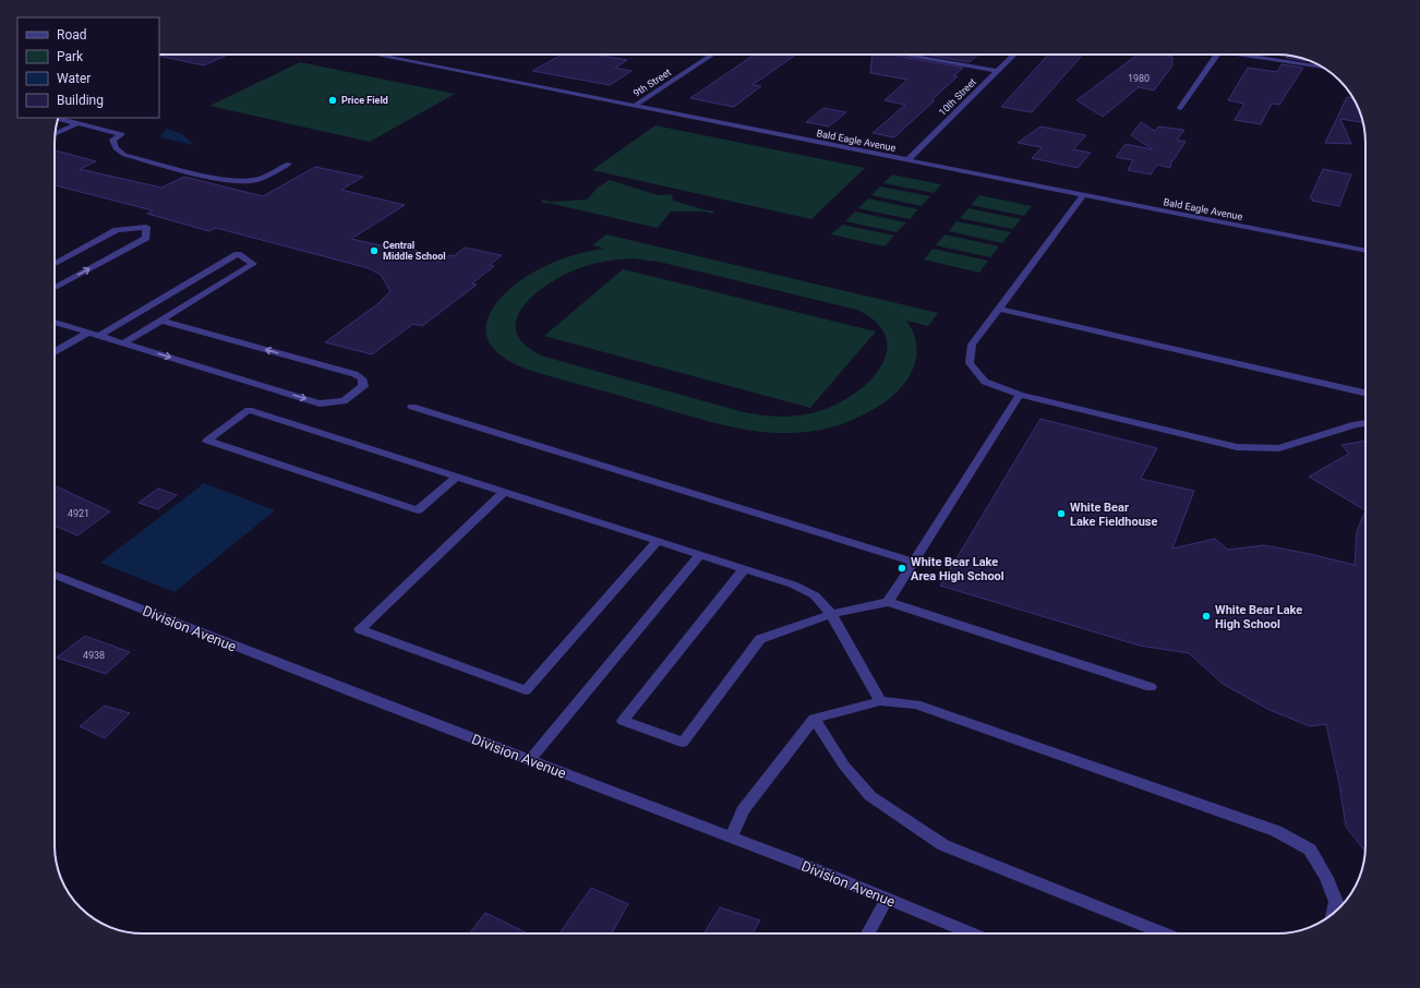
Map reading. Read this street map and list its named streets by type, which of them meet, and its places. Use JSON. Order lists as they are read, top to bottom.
{
  "streets": {
    "street": [
      "9th Street",
      "10th Street",
      "Bald Eagle Avenue",
      "Division Avenue"
    ]
  },
  "crossings": [
    ["9th Street", "Bald Eagle Avenue"],
    ["10th Street", "Bald Eagle Avenue"]
  ],
  "places": [
    "Price Field",
    "Central Middle School",
    "White Bear Lake Fieldhouse",
    "White Bear Lake Area High School",
    "White Bear Lake High School"
  ],
  "house_numbers": ["1980", "4921", "4938"],
  "legend": [
    "Road",
    "Park",
    "Water",
    "Building"
  ]
}
